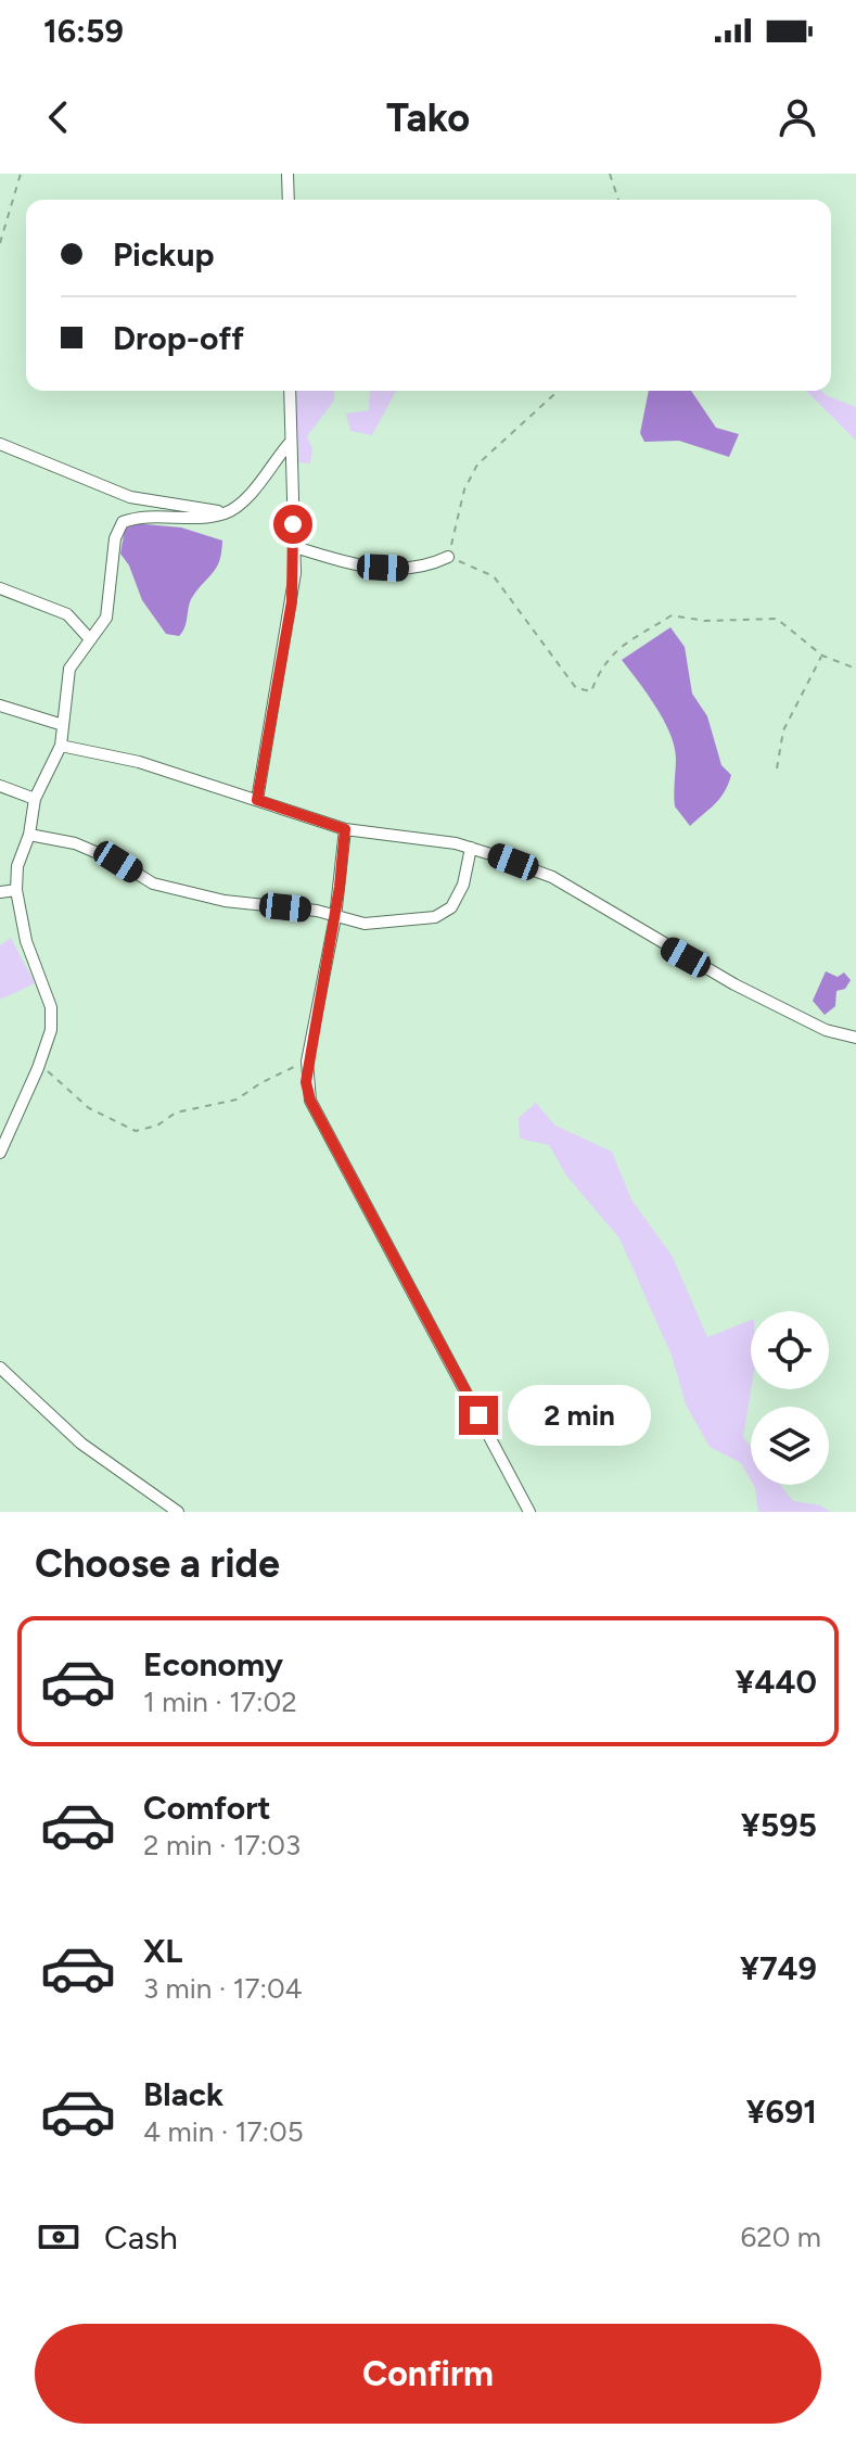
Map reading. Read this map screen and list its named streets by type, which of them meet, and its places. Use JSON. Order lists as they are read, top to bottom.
{
  "page": {
    "status": "16:59",
    "header": "Tako",
    "banner": ["Pickup", "Drop-off"],
    "bubble": "2 min",
    "heading": "Choose a ride",
    "list": [
      {
        "name": "Economy",
        "note": "1 min · 17:02",
        "value": "¥440"
      },
      {
        "name": "Comfort",
        "note": "2 min · 17:03",
        "value": "¥595"
      },
      {
        "name": "XL",
        "note": "3 min · 17:04",
        "value": "¥749"
      },
      {
        "name": "Black",
        "note": "4 min · 17:05",
        "value": "¥691"
      }
    ],
    "pay": ["Cash", "620 m"],
    "buttons": "Confirm"
  }
}
